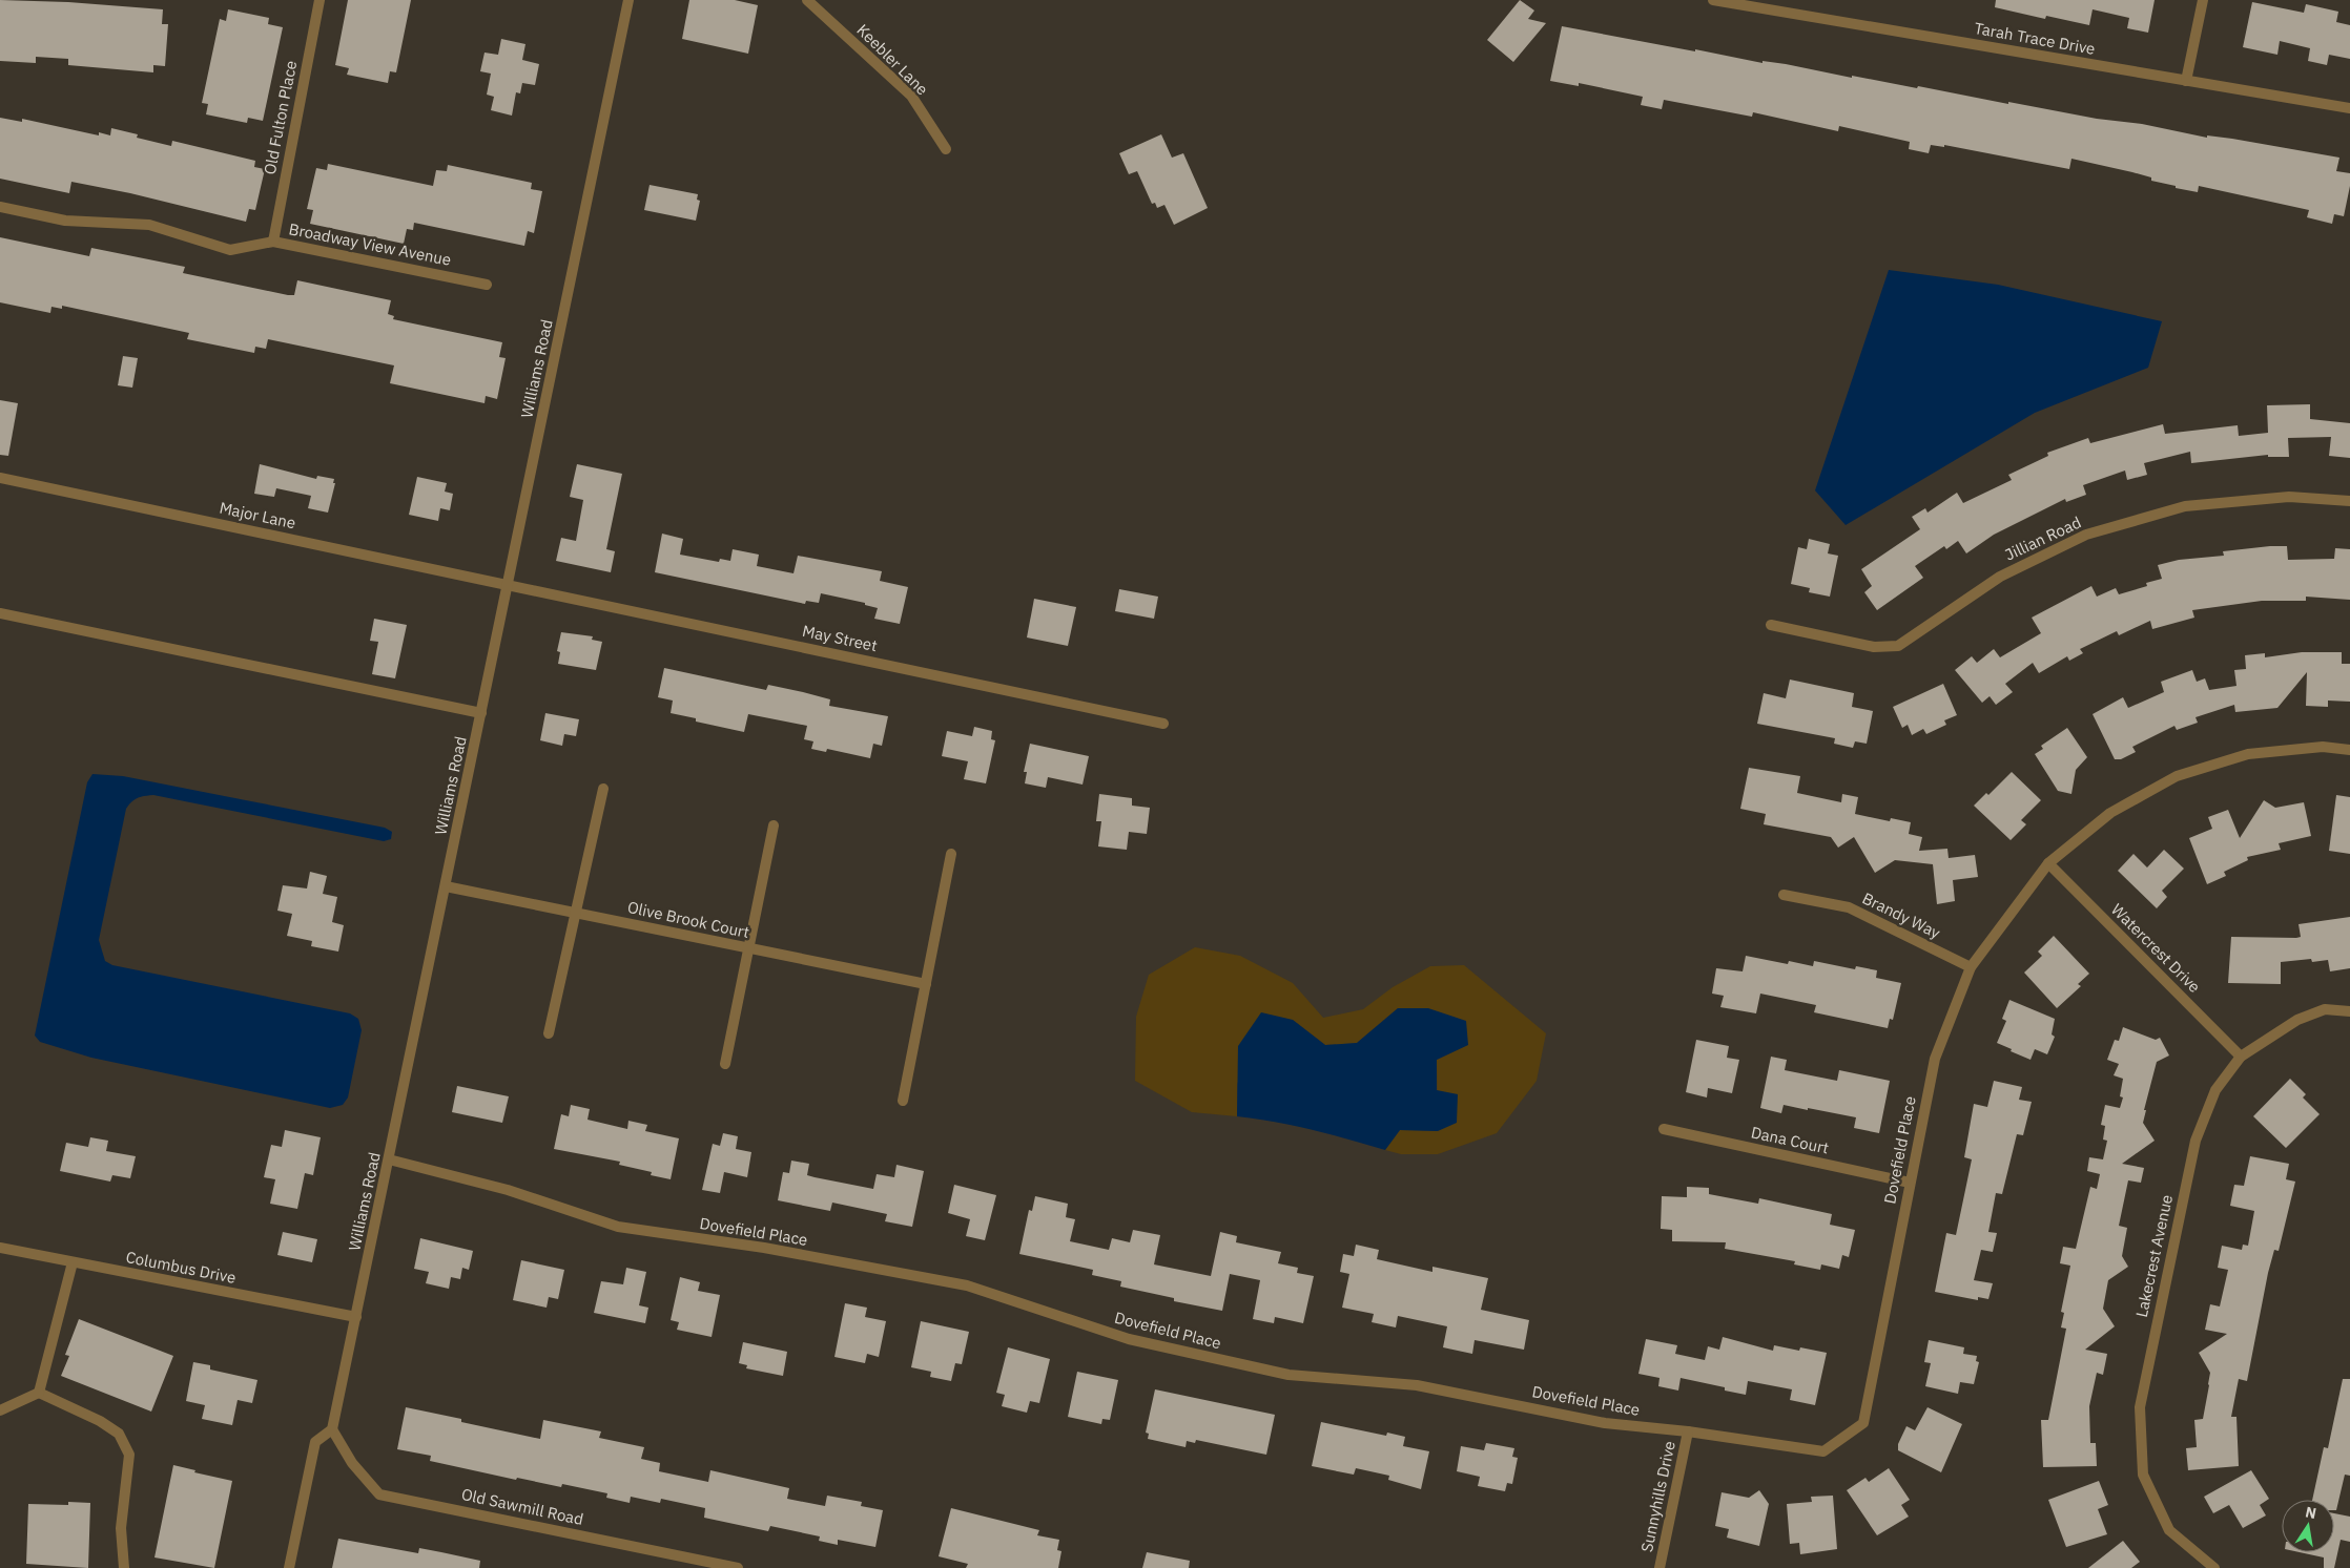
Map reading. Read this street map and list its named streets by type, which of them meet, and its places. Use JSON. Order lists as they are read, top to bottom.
{
  "streets": {
    "street": [
      "Tarah Trace Drive",
      "Keebler Lane",
      "Old Fulton Place",
      "Broadway View Avenue",
      "Williams Road",
      "Major Lane",
      "Jillian Road",
      "May Street",
      "Brandy Way",
      "Olive Brook Court",
      "Watercrest Drive",
      "Dana Court",
      "Dovefield Place",
      "Lakecrest Avenue",
      "Columbus Drive",
      "Sunnyhills Drive",
      "Old Sawmill Road"
    ]
  },
  "crossings": [
    ["Old Fulton Place", "Broadway View Avenue"],
    ["Williams Road", "Major Lane"],
    ["Williams Road", "May Street"],
    ["Williams Road", "Olive Brook Court"],
    ["Williams Road", "Dovefield Place"],
    ["Williams Road", "Columbus Drive"],
    ["Williams Road", "Old Sawmill Road"],
    ["Major Lane", "May Street"],
    ["Brandy Way", "Dovefield Place"],
    ["Watercrest Drive", "Dovefield Place"],
    ["Watercrest Drive", "Lakecrest Avenue"],
    ["Dana Court", "Dovefield Place"],
    ["Dovefield Place", "Sunnyhills Drive"]
  ],
  "north": "top"
}
